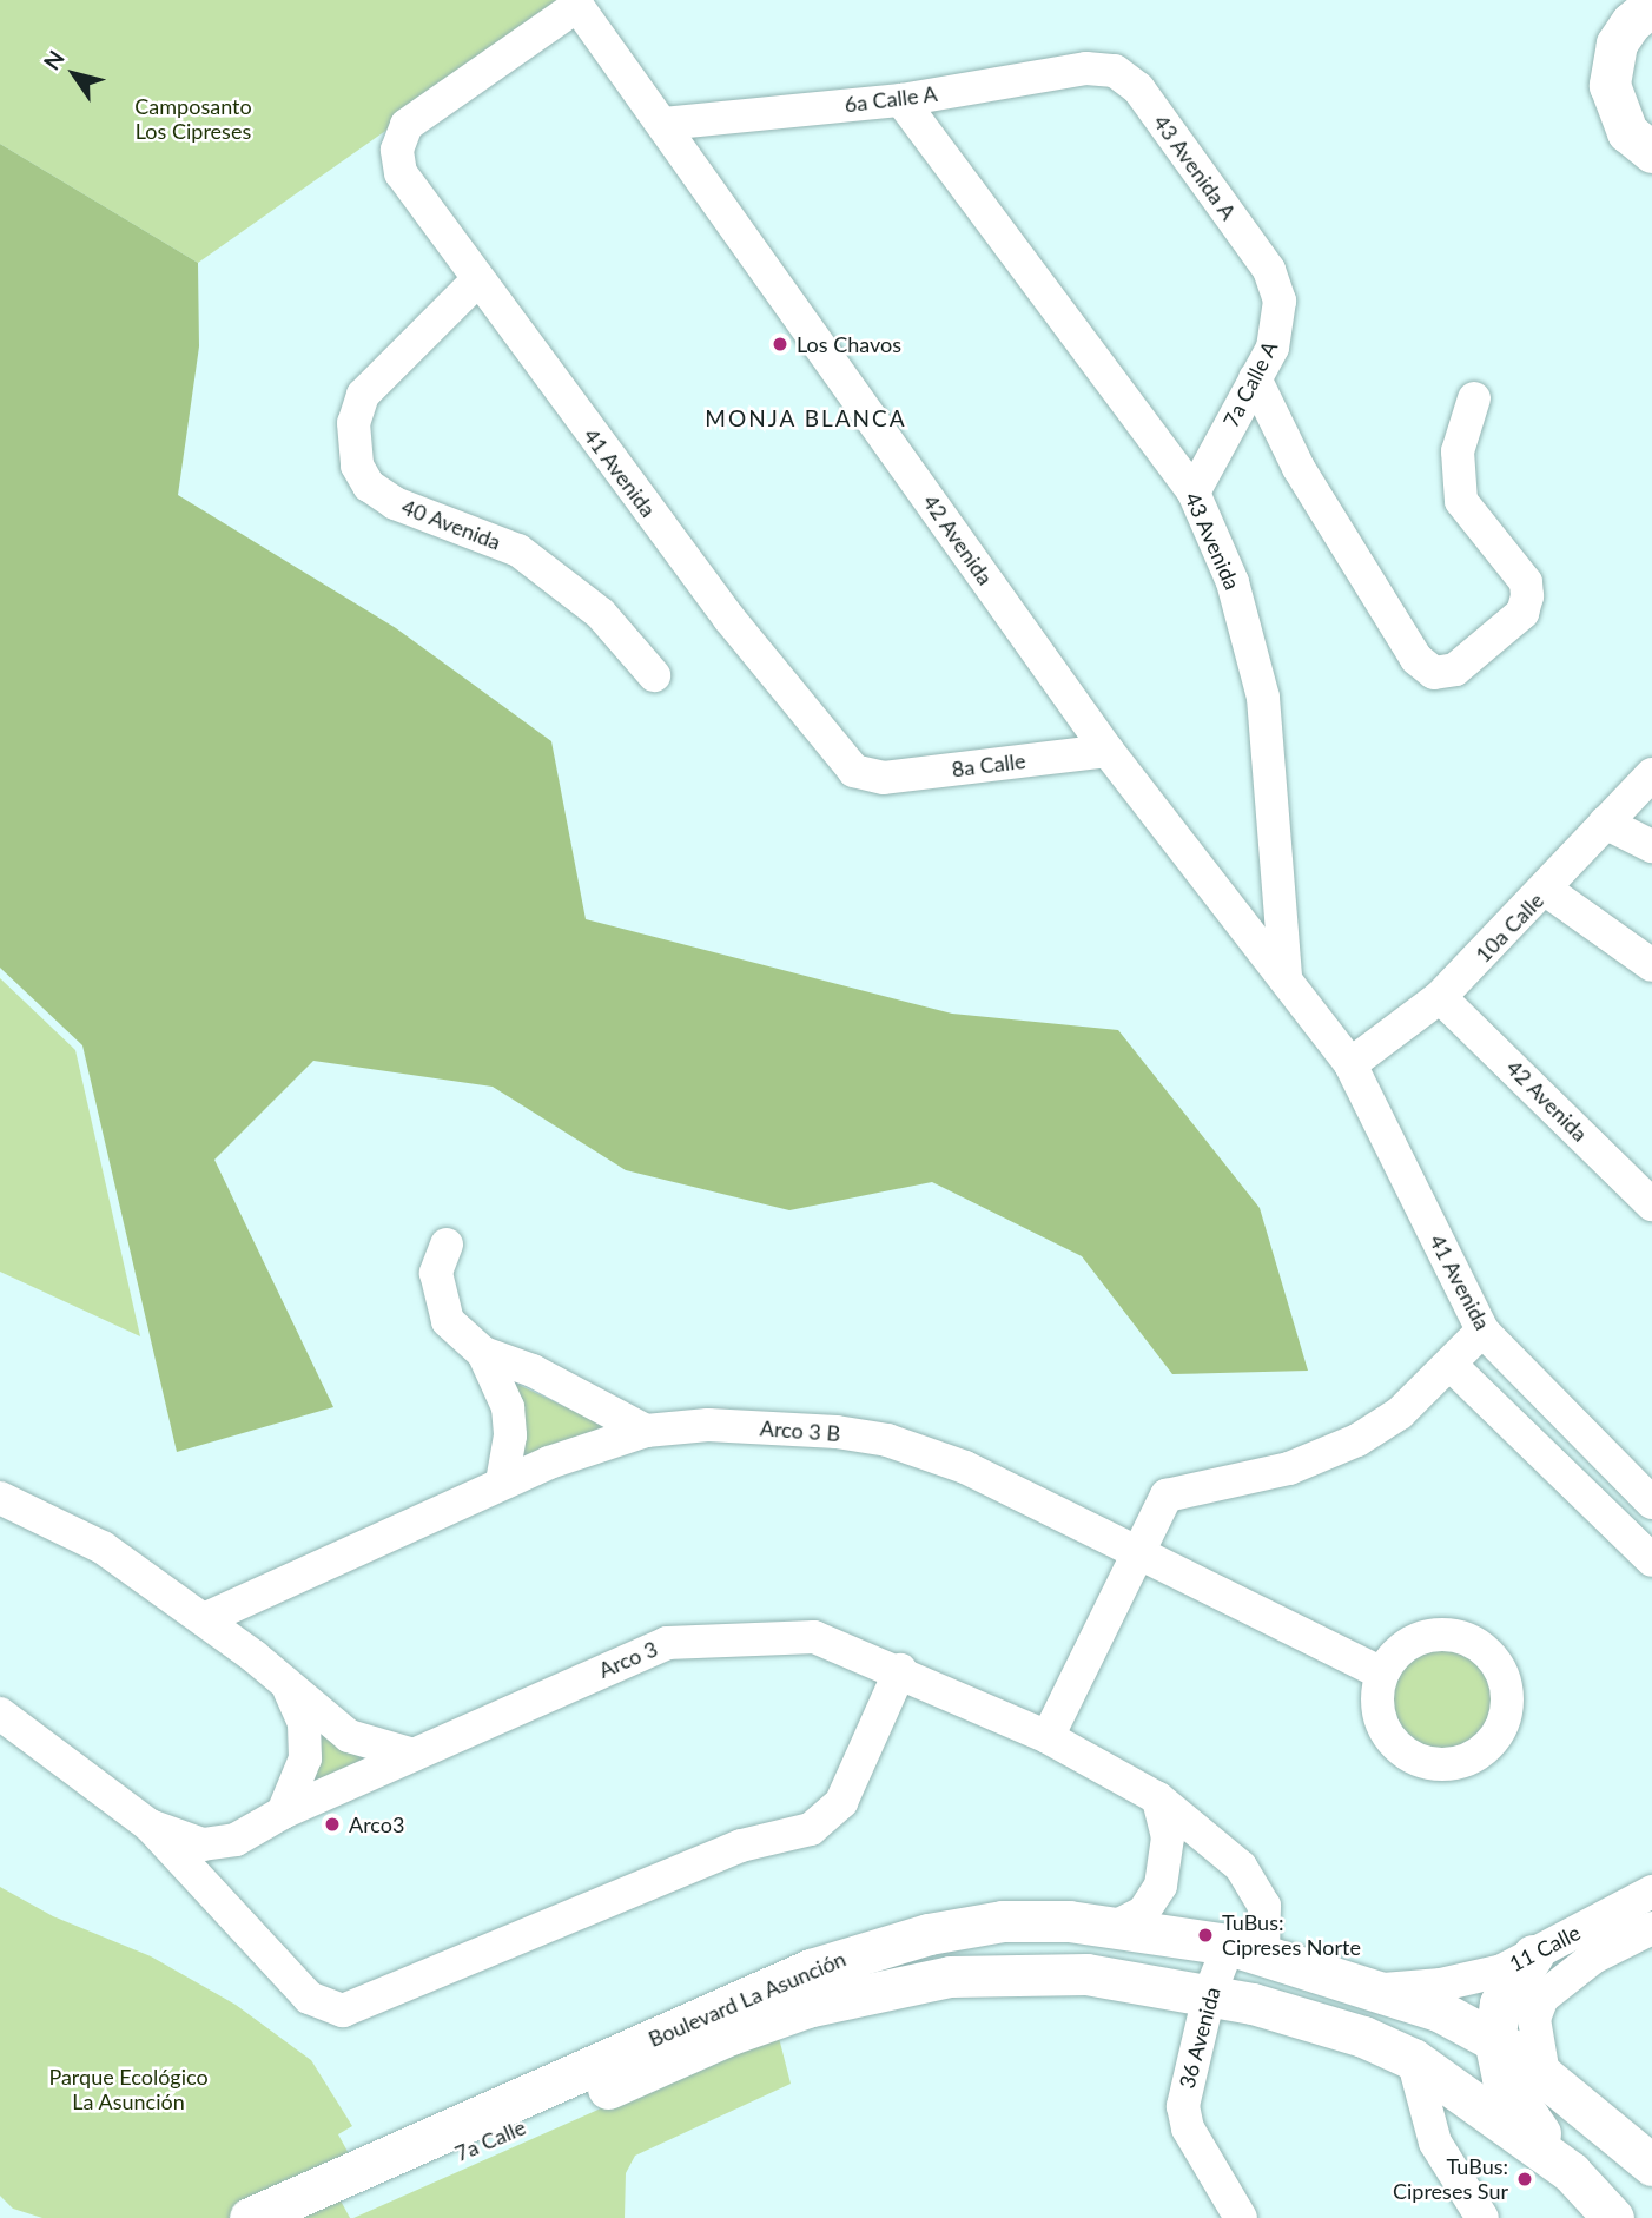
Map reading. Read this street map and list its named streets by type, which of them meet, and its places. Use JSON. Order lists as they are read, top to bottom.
{
  "streets": {
    "main road": ["Boulevard La Asunción", "7a Calle"],
    "street": [
      "6a Calle A",
      "43 Avenida A",
      "7a Calle A",
      "41 Avenida",
      "40 Avenida",
      "42 Avenida",
      "43 Avenida",
      "8a Calle",
      "10a Calle",
      "Arco 3 B",
      "Arco 3",
      "11 Calle",
      "36 Avenida"
    ]
  },
  "crossings": [
    ["6a Calle A", "43 Avenida A"],
    ["6a Calle A", "42 Avenida"],
    ["6a Calle A", "43 Avenida"],
    ["43 Avenida A", "7a Calle A"],
    ["7a Calle A", "43 Avenida"],
    ["41 Avenida", "40 Avenida"],
    ["41 Avenida", "42 Avenida"],
    ["41 Avenida", "8a Calle"],
    ["41 Avenida", "10a Calle"],
    ["42 Avenida", "43 Avenida"],
    ["42 Avenida", "8a Calle"],
    ["42 Avenida", "10a Calle"],
    ["Arco 3", "Boulevard La Asunción"],
    ["Arco 3", "36 Avenida"],
    ["11 Calle", "Boulevard La Asunción"],
    ["Boulevard La Asunción", "36 Avenida"],
    ["Boulevard La Asunción", "7a Calle"]
  ],
  "districts": ["MONJA BLANCA"],
  "parks": ["Camposanto Los Cipreses", "Parque Ecológico La Asunción"],
  "places": [
    "Los Chavos",
    "Arco3",
    "TuBus: Cipreses Norte",
    "TuBus: Cipreses Sur"
  ],
  "north": "top left"
}
